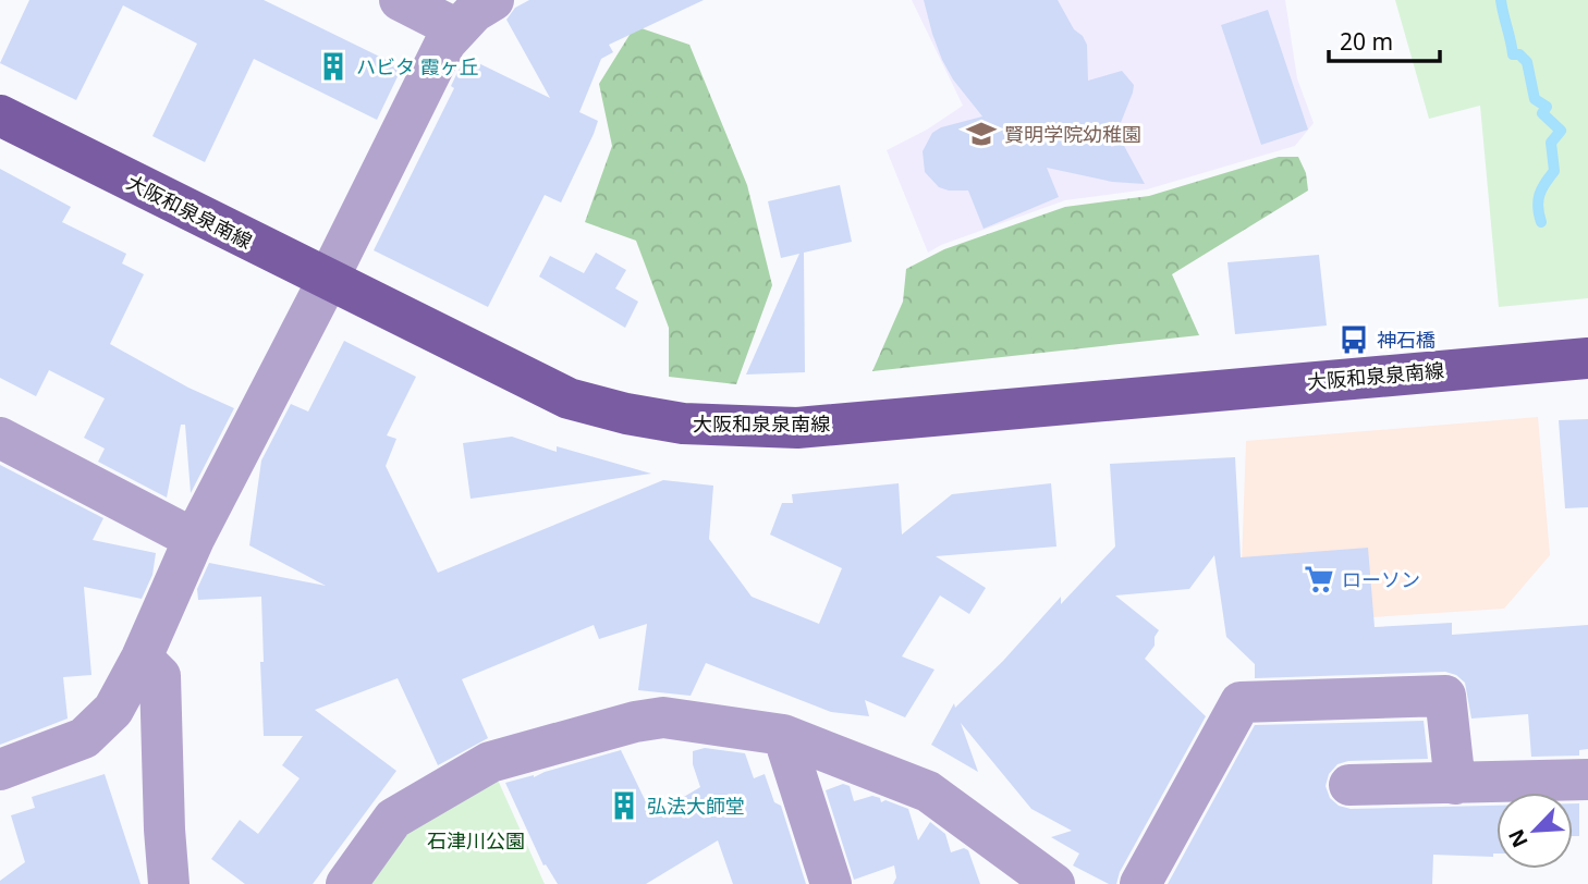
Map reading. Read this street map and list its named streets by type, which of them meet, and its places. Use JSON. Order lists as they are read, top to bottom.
{
  "streets": {
    "main road": ["大阪和泉泉南線"]
  },
  "parks": ["石津川公園"],
  "places": {
    "building": ["ハビタ 霞ヶ丘", "弘法大師堂"],
    "school or university": ["賢明学院幼稚園"],
    "bus stop": ["神石橋"],
    "supermarket": ["ローソン"]
  },
  "scale_bar": "20 m",
  "north": "bottom left"
}
